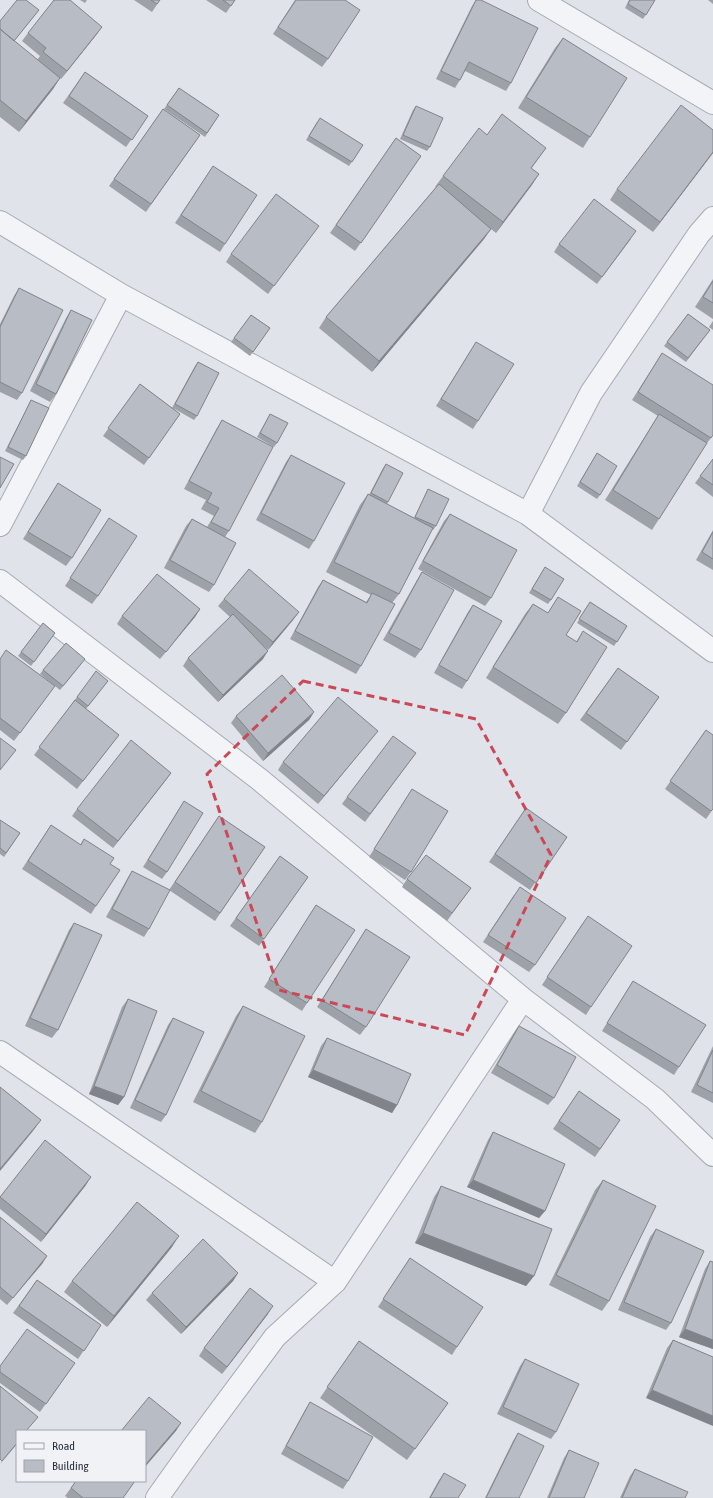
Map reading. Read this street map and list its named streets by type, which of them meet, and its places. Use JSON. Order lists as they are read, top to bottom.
{
  "legend": ["Road", "Building"]
}
